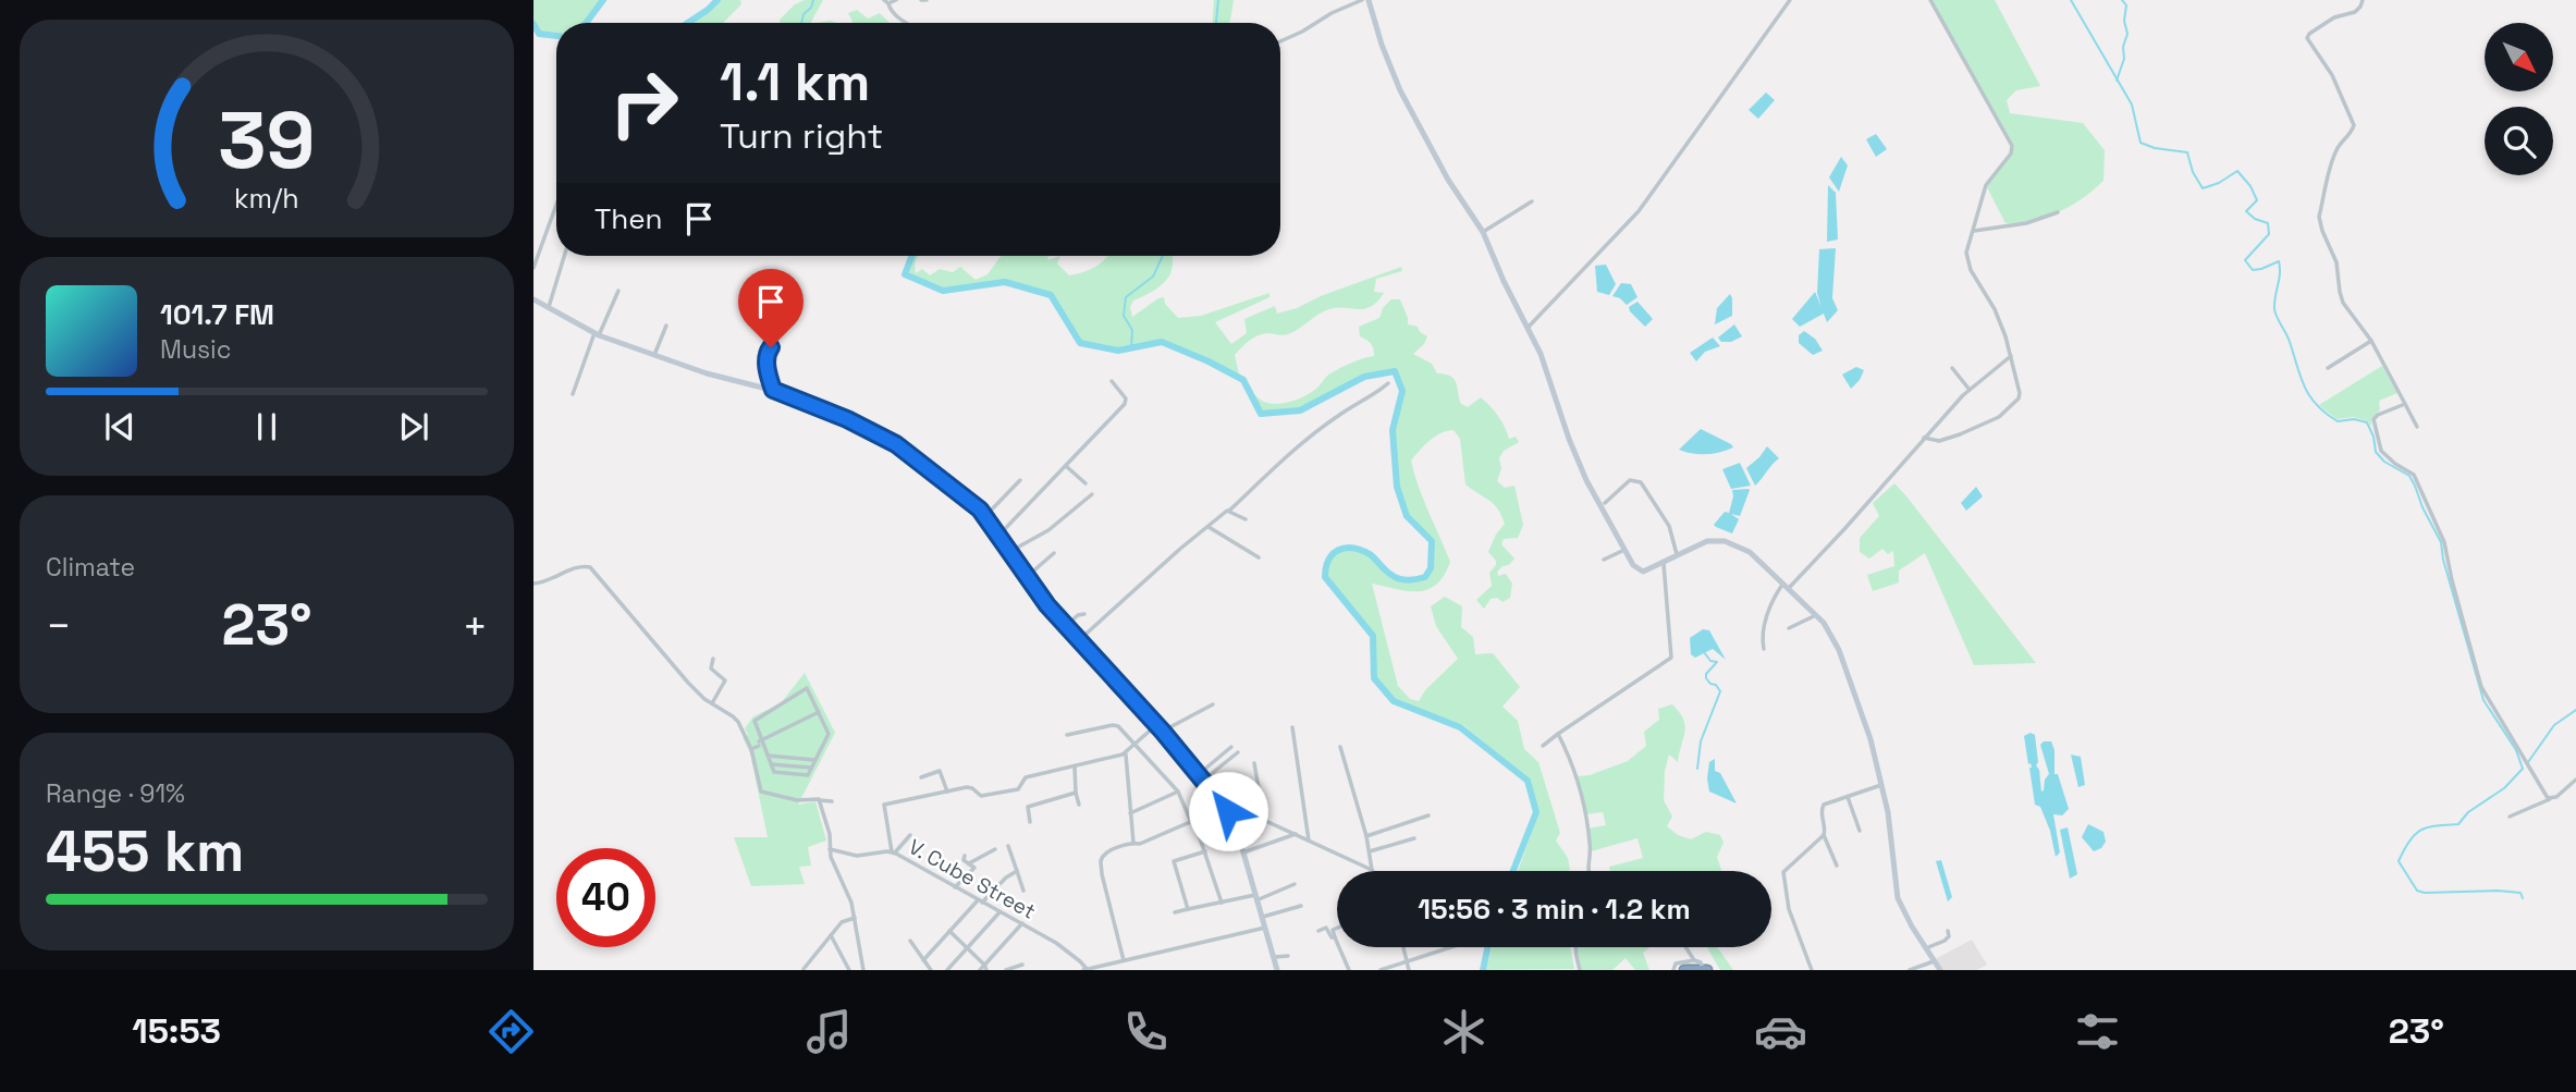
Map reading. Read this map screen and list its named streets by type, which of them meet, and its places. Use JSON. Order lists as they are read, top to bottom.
{
  "streets": {
    "street": ["V. Cube Street"]
  },
  "north": "bottom right",
  "page": {
    "turn": ["1.1 km", "Turn right"],
    "then": "Then",
    "song": ["101.7 FM", "Music"],
    "tile": [
      "Climate",
      ["Range · 91%", "455 km"]
    ],
    "heat": ["−", "23°", "+"],
    "limit": "40",
    "trip": "15:56 · 3 min · 1.2 km",
    "tabs": ["15:53", "23°"],
    "gauge": ["39", "km/h"]
  }
}
